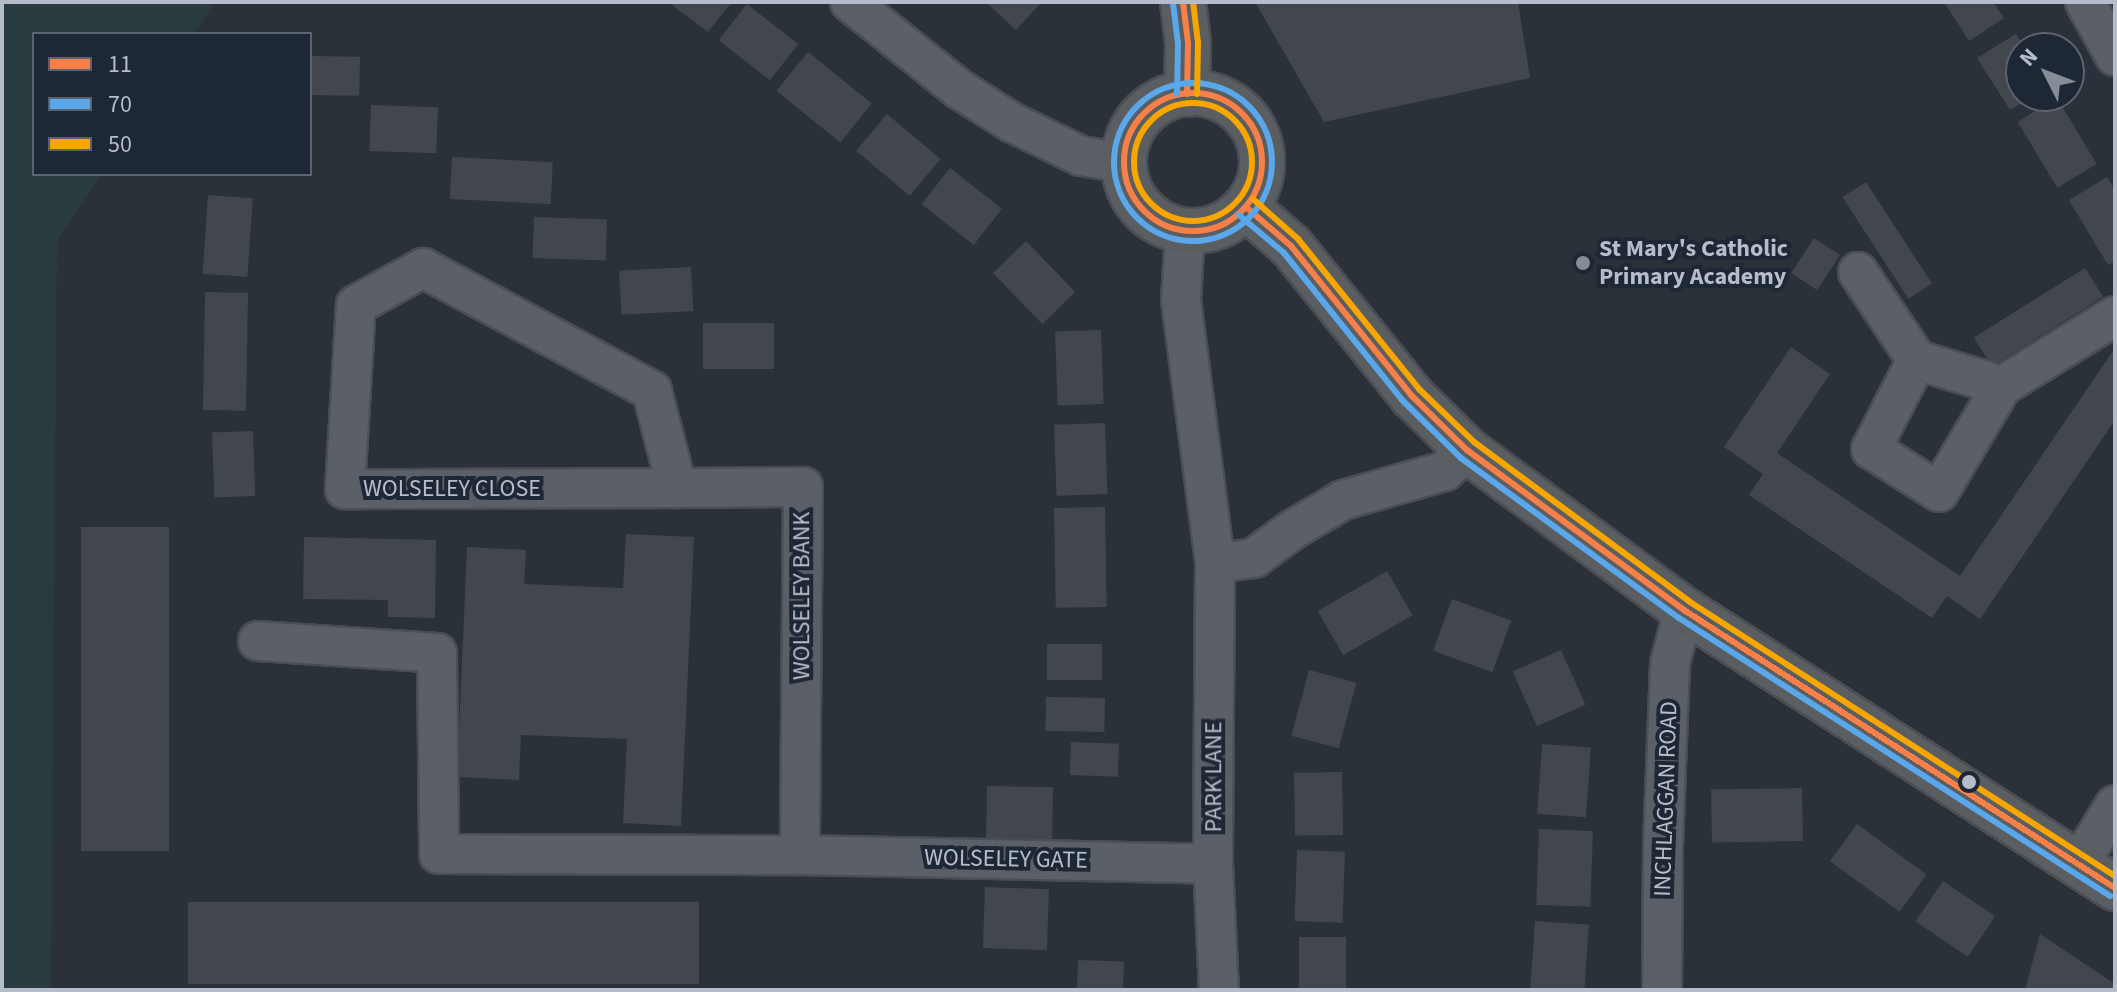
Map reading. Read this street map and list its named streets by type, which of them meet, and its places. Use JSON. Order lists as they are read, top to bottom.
{
  "streets": {
    "street": [
      "WOLSELEY CLOSE",
      "WOLSELEY BANK",
      "PARK LANE",
      "INCHLAGGAN ROAD",
      "WOLSELEY GATE"
    ]
  },
  "crossings": [
    ["WOLSELEY CLOSE", "WOLSELEY BANK"],
    ["WOLSELEY BANK", "WOLSELEY GATE"],
    ["PARK LANE", "WOLSELEY GATE"]
  ],
  "places": ["St Mary's Catholic Primary Academy"],
  "lines": ["transit line 11", "transit line 50", "transit line 70"],
  "legend": ["11", "70", "50"],
  "north": "top left"
}
